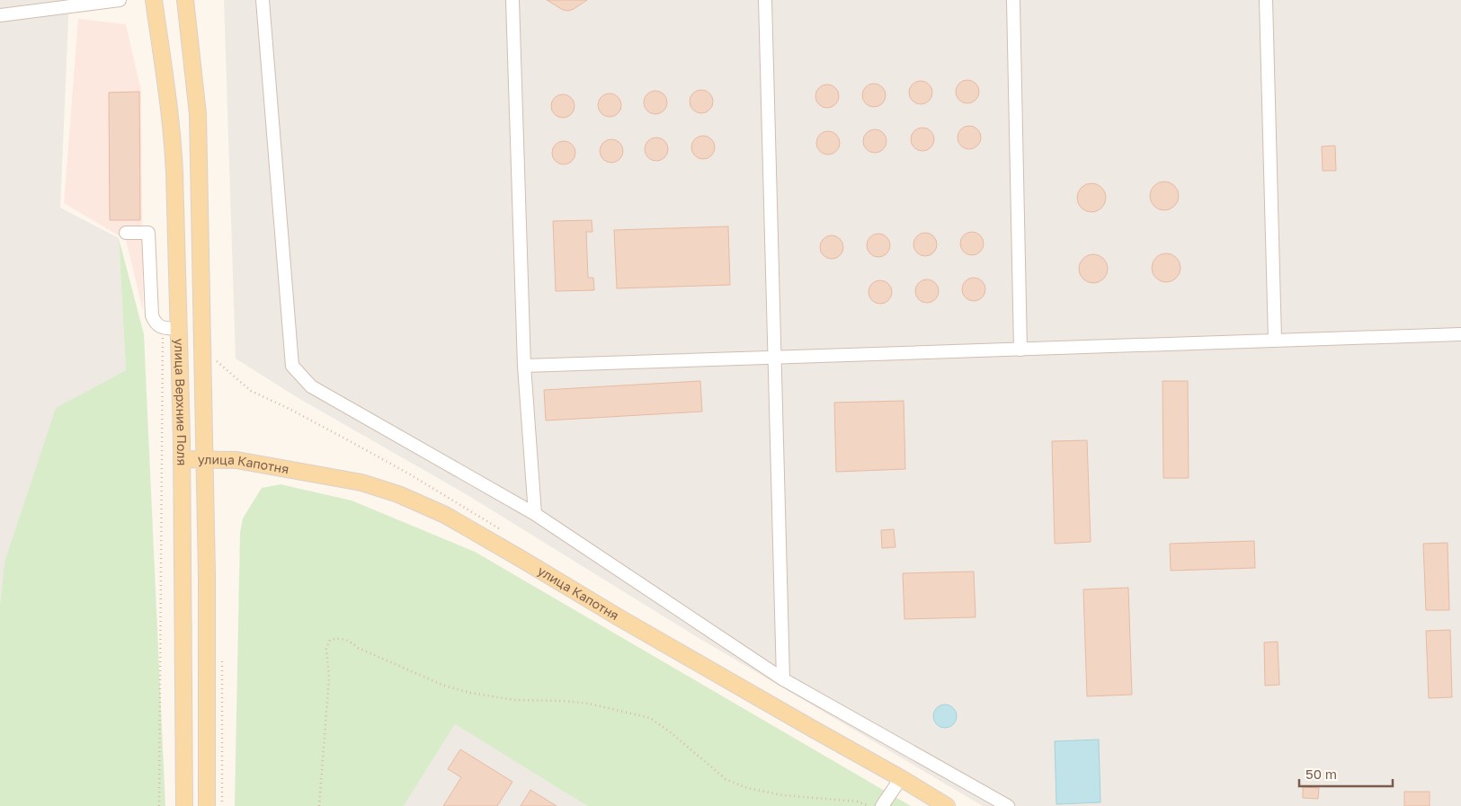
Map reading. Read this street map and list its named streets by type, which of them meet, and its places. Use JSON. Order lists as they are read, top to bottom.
{
  "streets": {
    "main road": ["улица Верхние Поля", "улица Капотня"]
  },
  "crossings": [
    ["улица Верхние Поля", "улица Капотня"]
  ],
  "scale_bar": "50 m"
}
